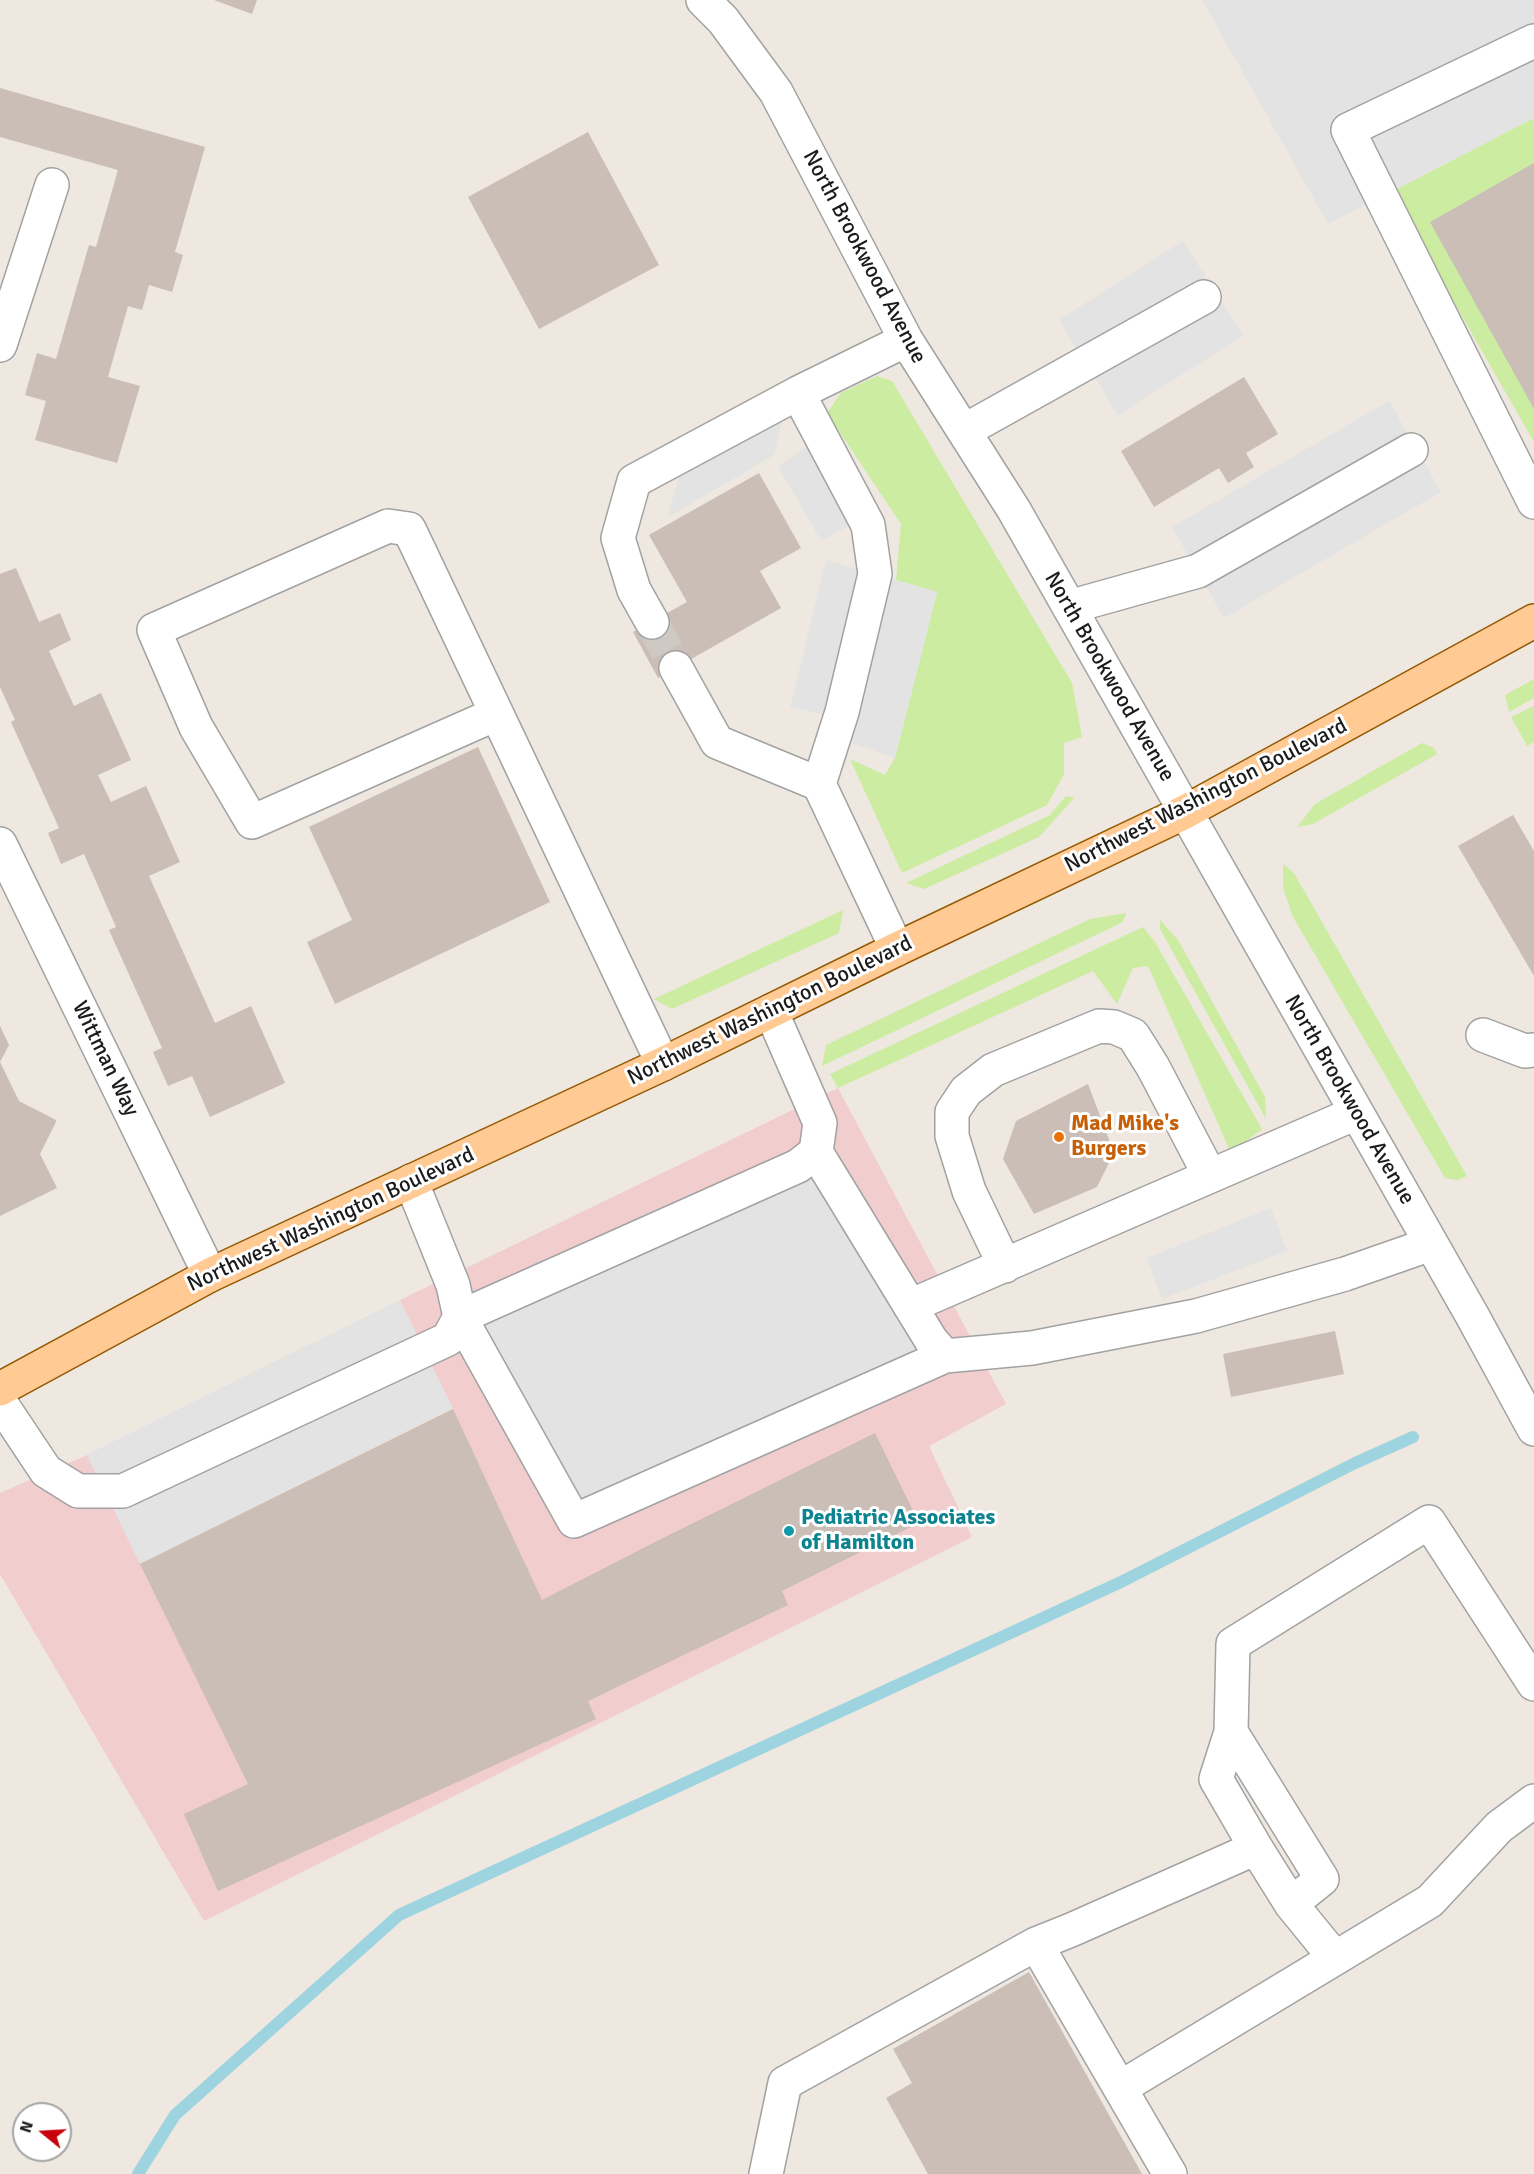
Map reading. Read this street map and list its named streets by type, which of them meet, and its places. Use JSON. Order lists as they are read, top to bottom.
{
  "streets": {
    "main road": ["Northwest Washington Boulevard"],
    "street": ["North Brookwood Avenue", "Wittman Way"]
  },
  "crossings": [
    ["North Brookwood Avenue", "Northwest Washington Boulevard"],
    ["Northwest Washington Boulevard", "Wittman Way"]
  ],
  "places": ["Mad Mike's Burgers", "Pediatric Associates of Hamilton"],
  "north": "left"
}
